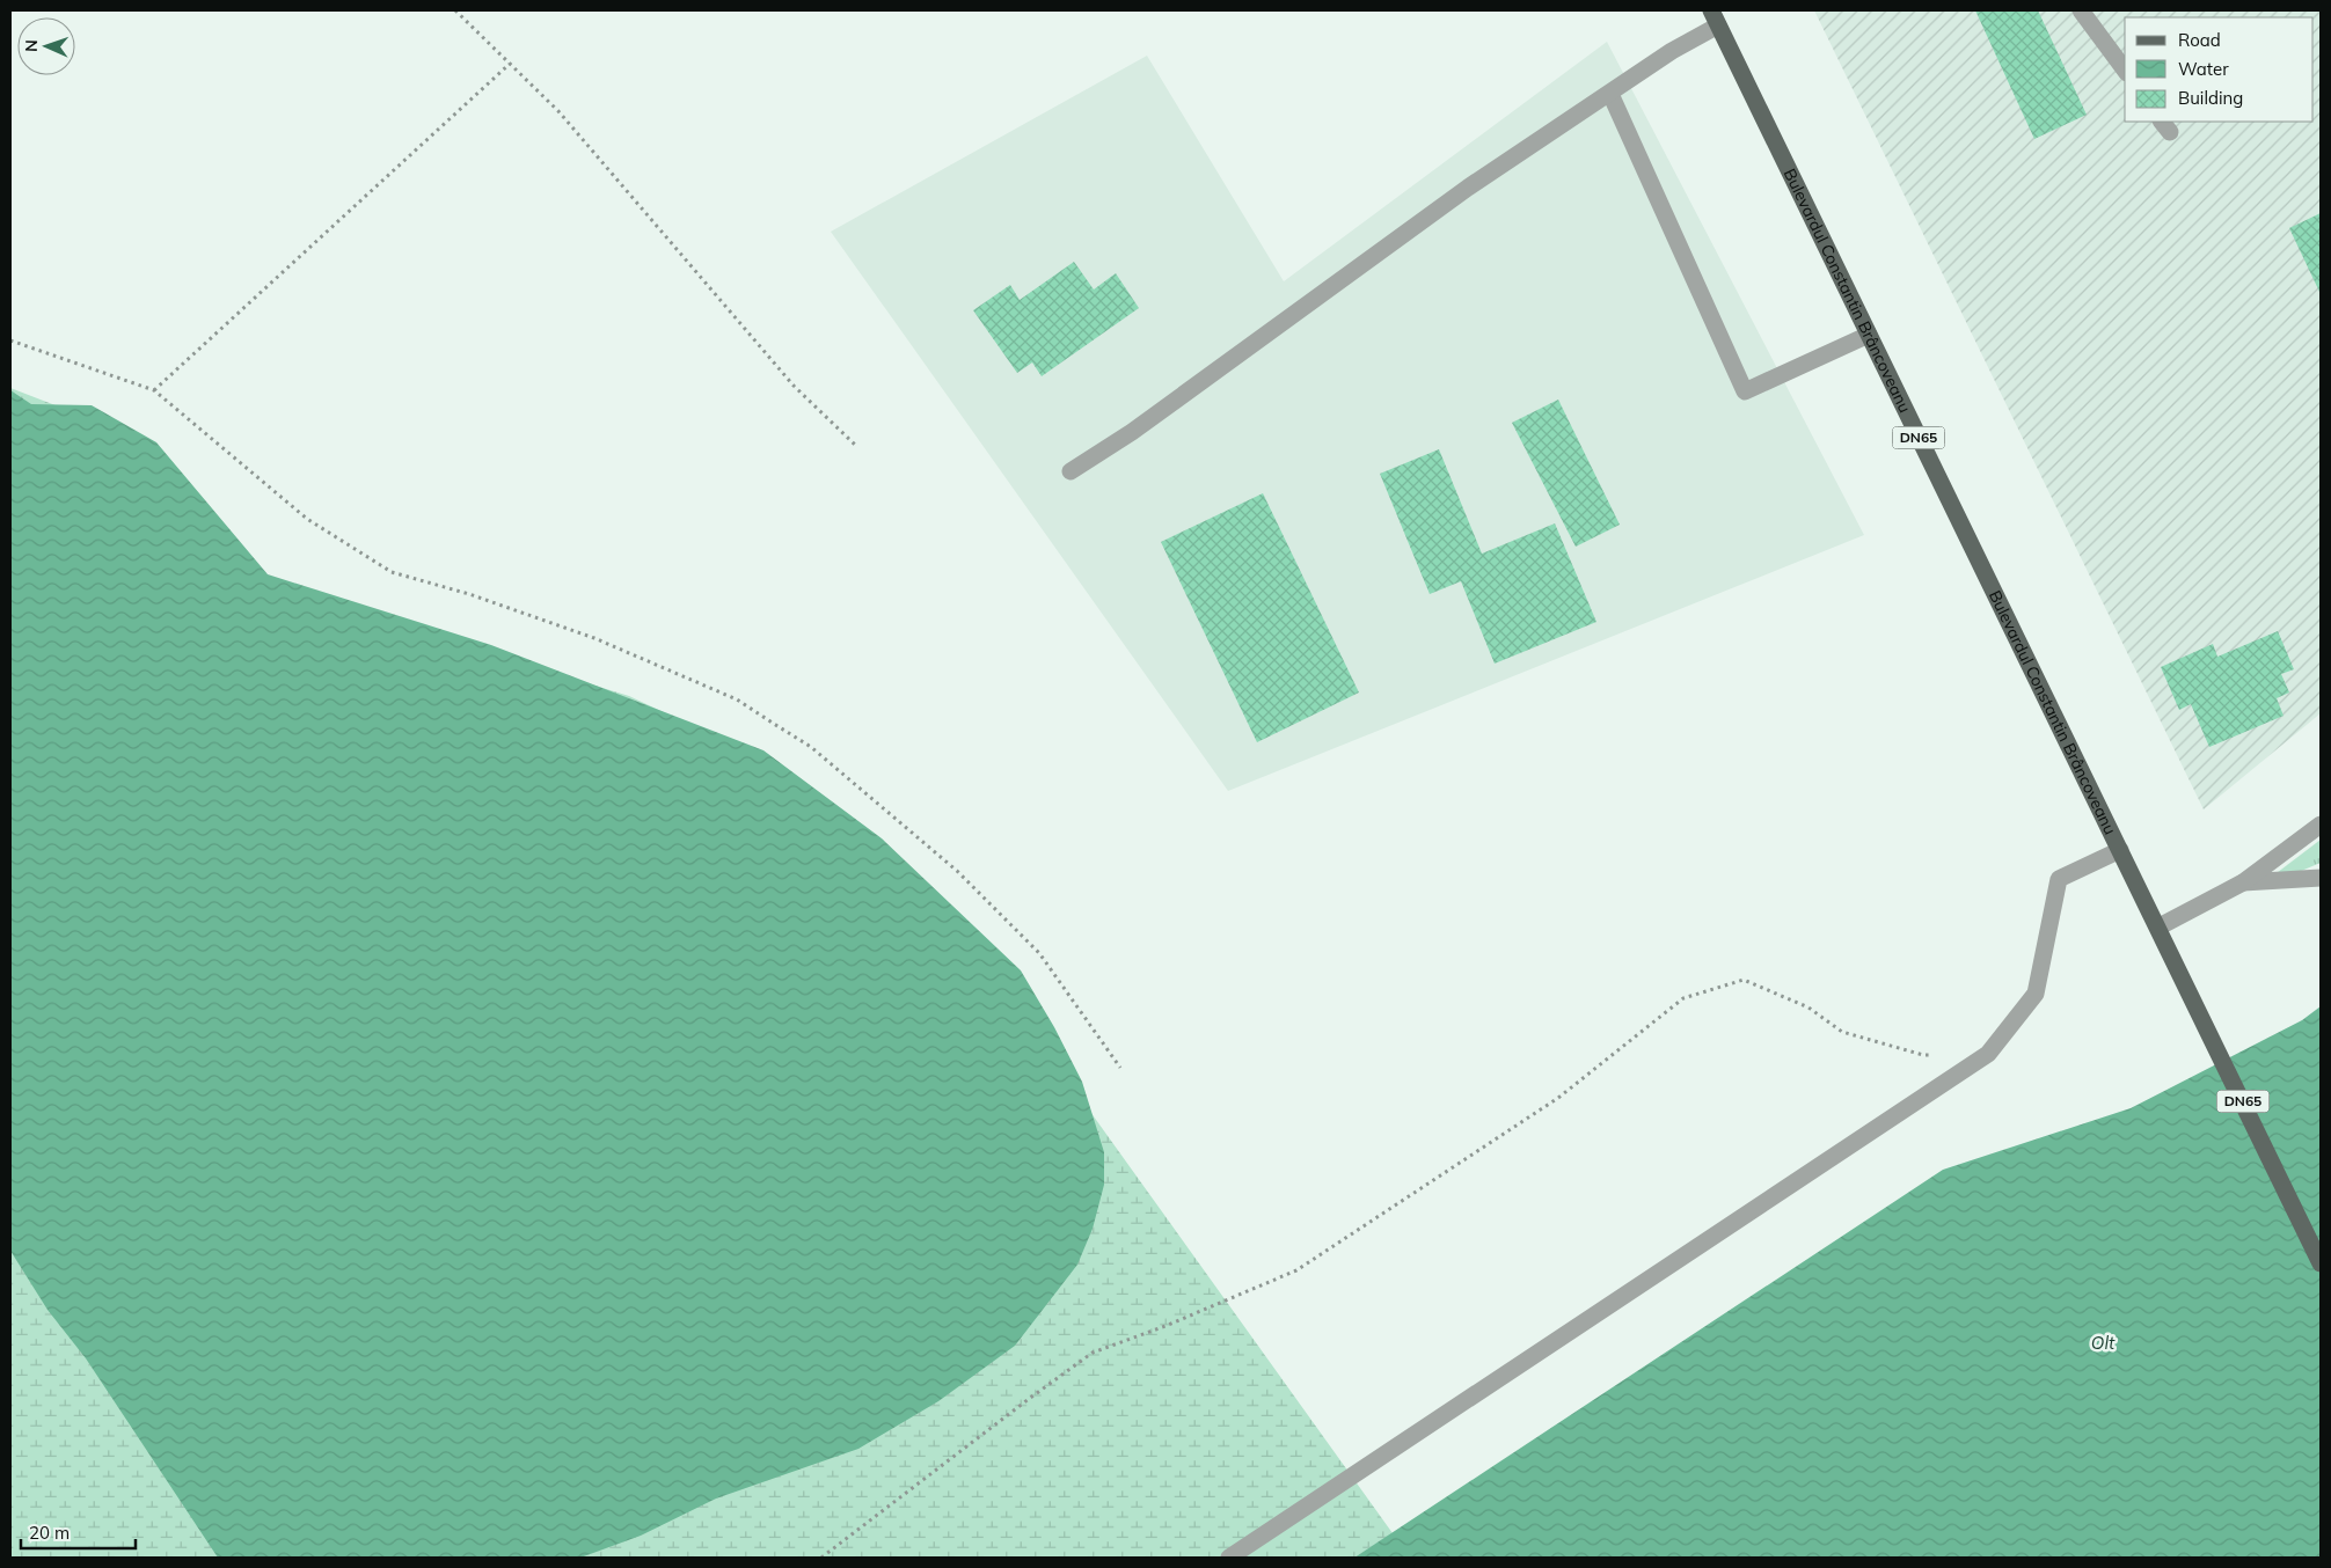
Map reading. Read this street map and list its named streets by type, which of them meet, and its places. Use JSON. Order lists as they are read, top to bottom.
{
  "streets": {
    "main road": ["Bulevardul Constantin Brâncoveanu", "DN65"]
  },
  "crossings": [
    ["Bulevardul Constantin Brâncoveanu", "DN65"]
  ],
  "water": ["Olt"],
  "legend": ["Road", "Water", "Building"],
  "scale_bar": "20 m",
  "north": "left"
}
